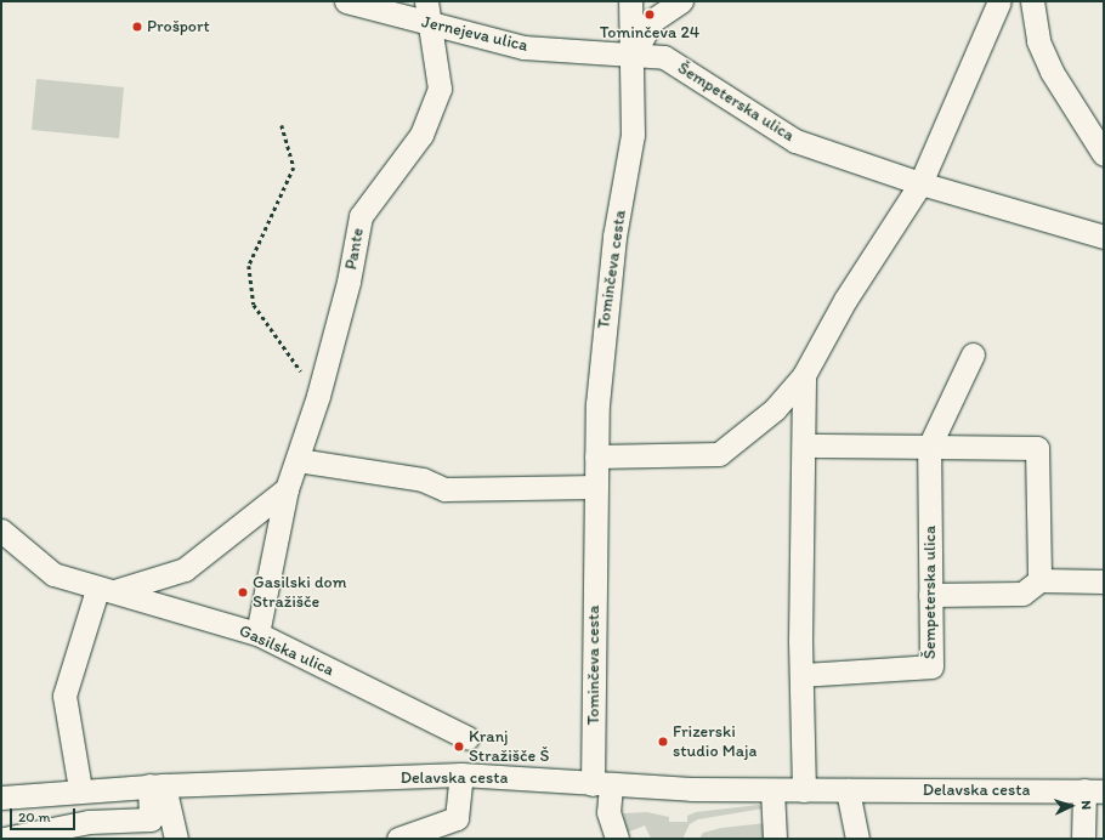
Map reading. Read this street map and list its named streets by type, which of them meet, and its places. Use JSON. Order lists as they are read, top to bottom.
{
  "streets": {
    "street": [
      "Jernejeva ulica",
      "Šempeterska ulica",
      "Pante",
      "Tominčeva cesta",
      "Gasilska ulica",
      "Delavska cesta"
    ]
  },
  "crossings": [
    ["Jernejeva ulica", "Šempeterska ulica"],
    ["Jernejeva ulica", "Pante"],
    ["Jernejeva ulica", "Tominčeva cesta"],
    ["Šempeterska ulica", "Tominčeva cesta"],
    ["Pante", "Gasilska ulica"],
    ["Tominčeva cesta", "Delavska cesta"]
  ],
  "places": [
    "Tominčeva 24",
    "Prošport",
    "Gasilski dom Stražišče",
    "Frizerski studio Maja",
    "Kranj Stražišče Š"
  ],
  "scale_bar": "20 m",
  "north": "right"
}
